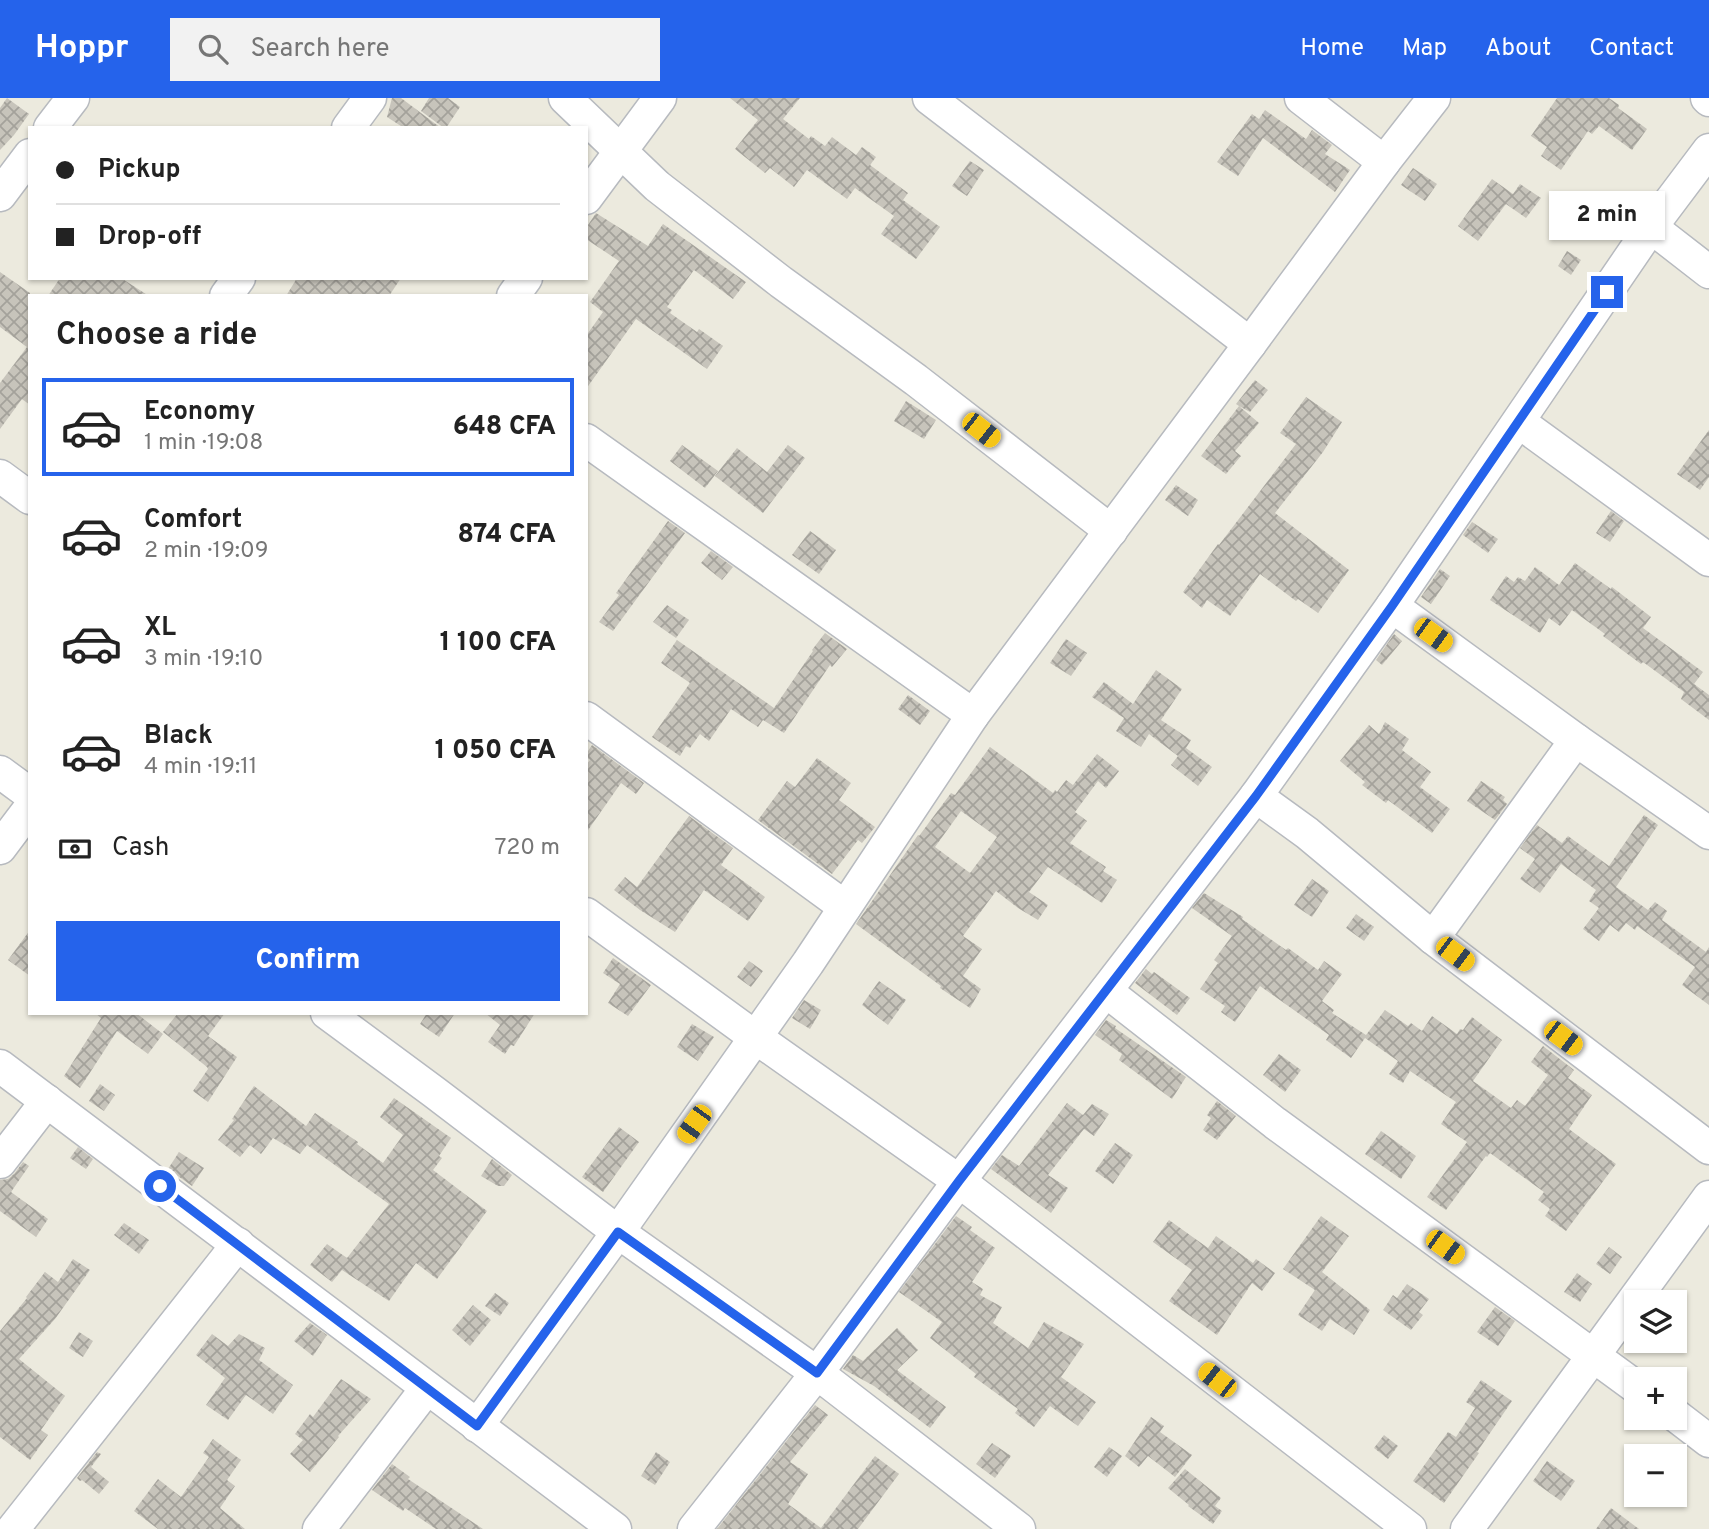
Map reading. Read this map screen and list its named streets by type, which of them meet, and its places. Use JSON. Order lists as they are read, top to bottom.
{
  "page": {
    "header": "Hoppr",
    "search": "Search here",
    "nav": [
      "Home",
      "Map",
      "About",
      "Contact"
    ],
    "banner": ["Pickup", "Drop-off"],
    "bubble": "2 min",
    "heading": "Choose a ride",
    "list": [
      {
        "name": "Economy",
        "note": "1 min · 19:08",
        "value": "648 CFA"
      },
      {
        "name": "Comfort",
        "note": "2 min · 19:09",
        "value": "874 CFA"
      },
      {
        "name": "XL",
        "note": "3 min · 19:10",
        "value": "1 100 CFA"
      },
      {
        "name": "Black",
        "note": "4 min · 19:11",
        "value": "1 050 CFA"
      }
    ],
    "pay": ["Cash", "720 m"],
    "buttons": "Confirm",
    "map_buttons": ["+", "−"]
  }
}
